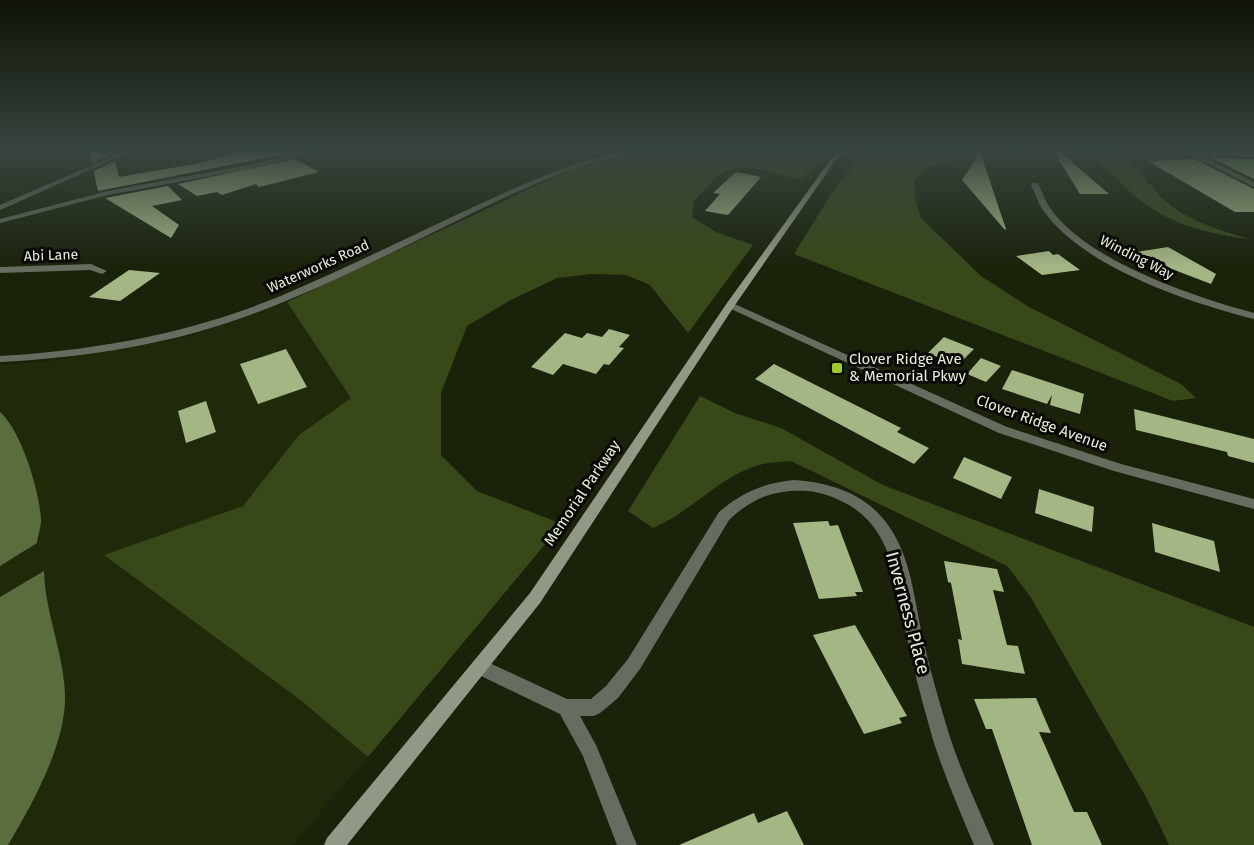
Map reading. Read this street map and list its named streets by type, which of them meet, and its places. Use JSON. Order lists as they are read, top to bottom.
{
  "streets": {
    "main road": ["Memorial Parkway"],
    "street": [
      "Abi Lane",
      "Winding Way",
      "Waterworks Road",
      "Clover Ridge Avenue",
      "Inverness Place"
    ]
  },
  "crossings": [
    ["Clover Ridge Avenue", "Memorial Parkway"]
  ],
  "places": {
    "transit": ["Clover Ridge Ave & Memorial Pkwy"]
  }
}
